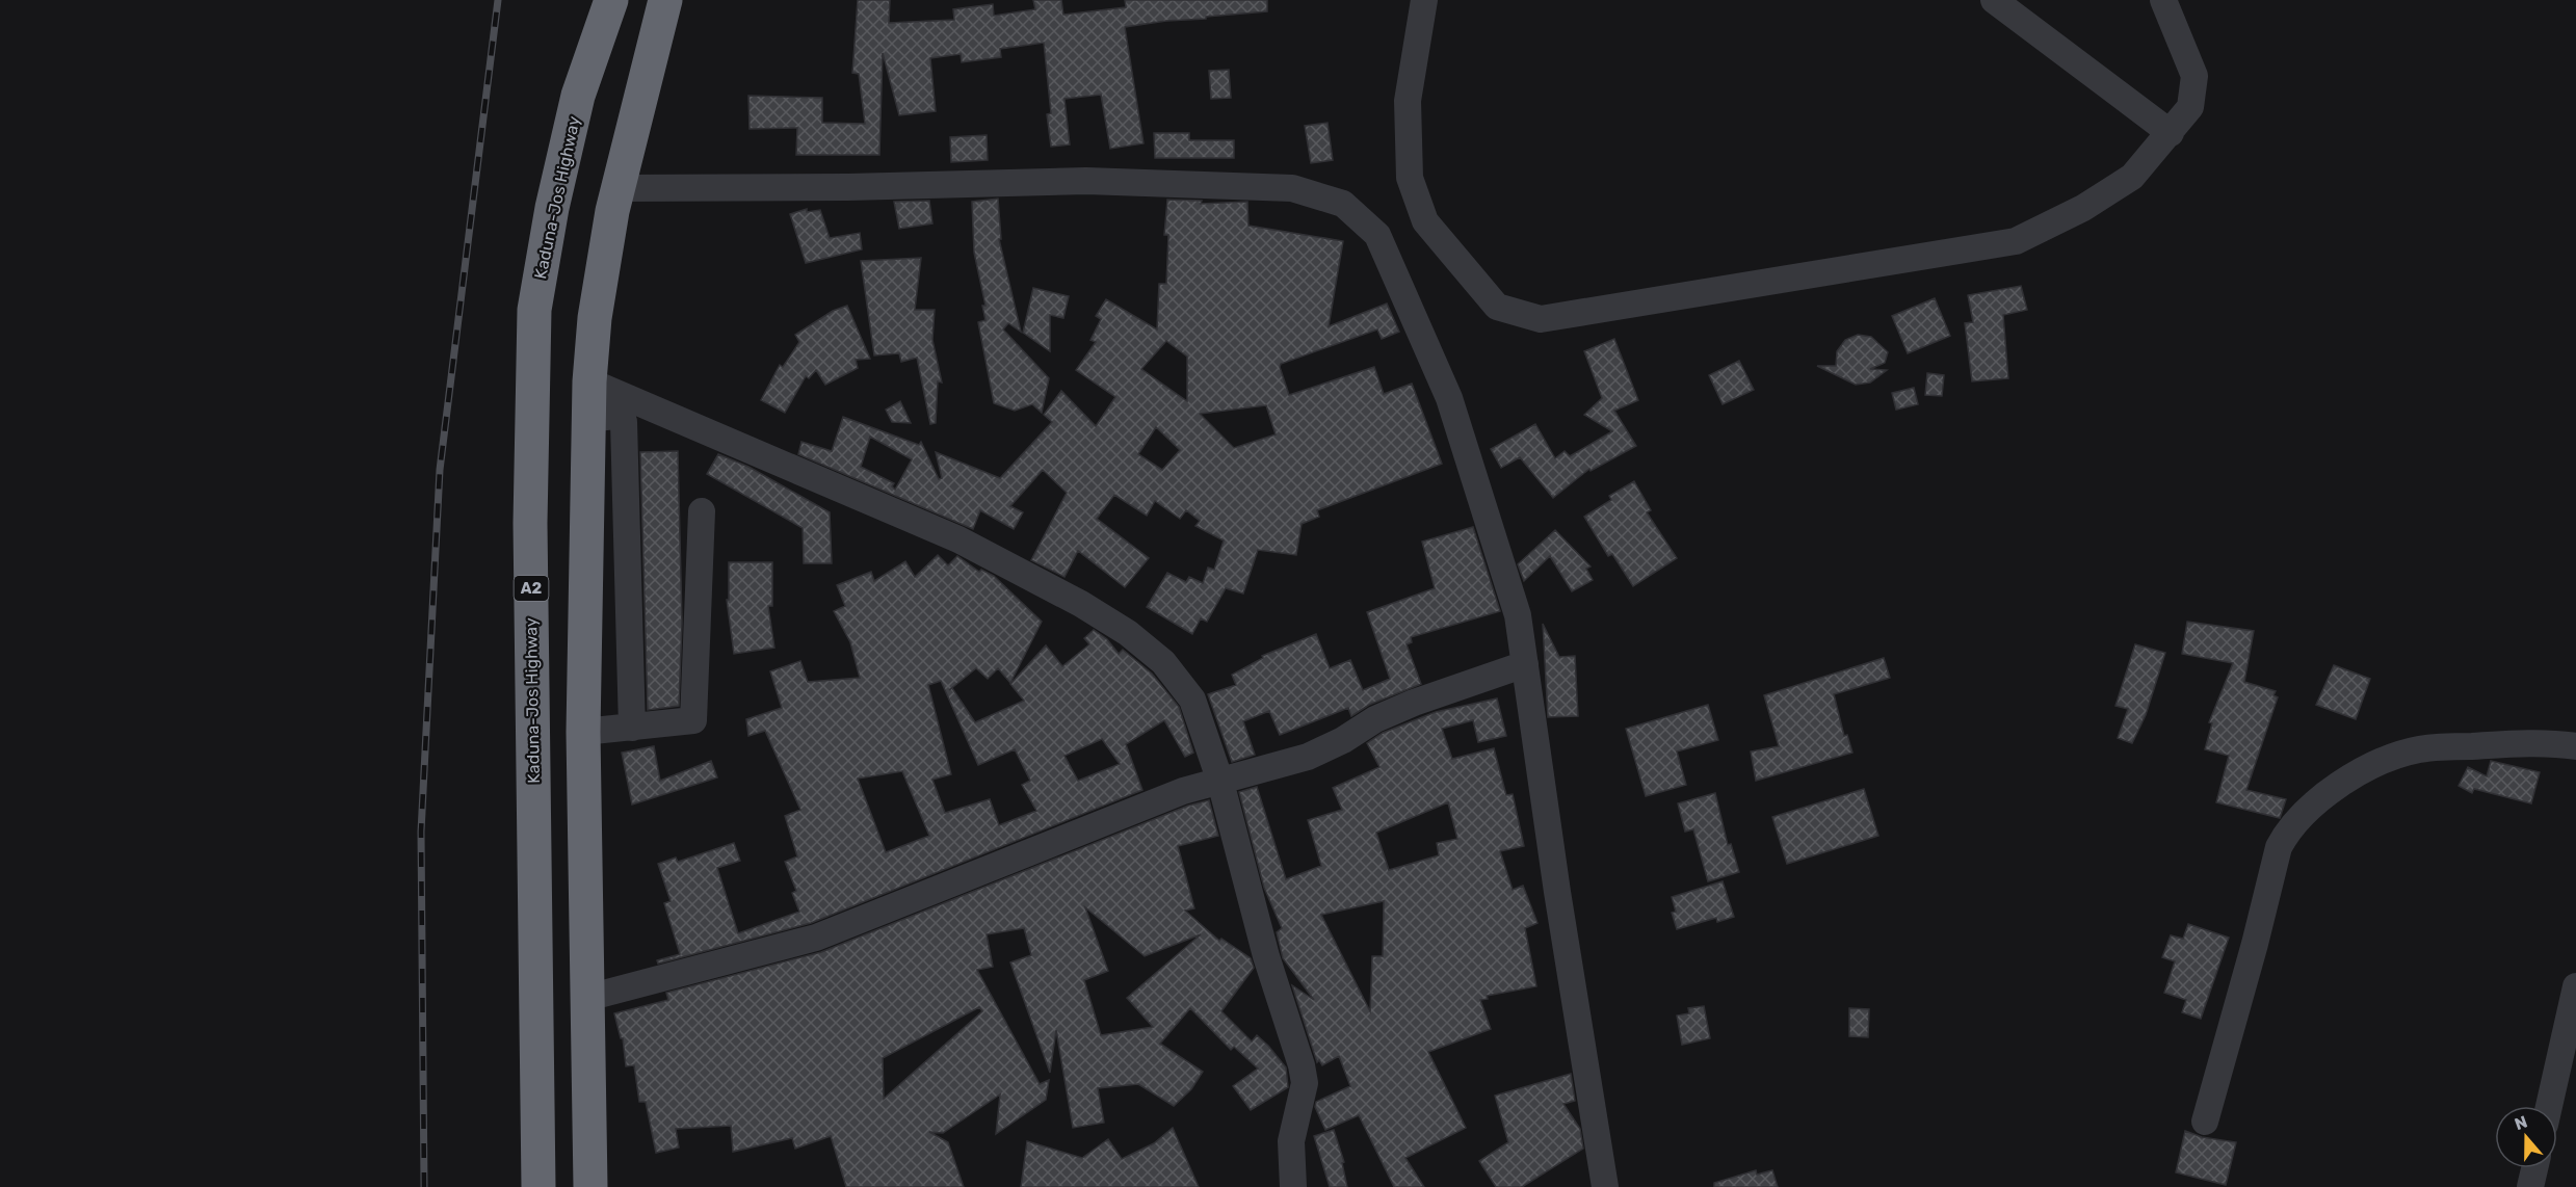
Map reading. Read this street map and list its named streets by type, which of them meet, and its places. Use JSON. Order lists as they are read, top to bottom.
{
  "streets": {
    "highway": ["Kaduna-Jos Highway", "A2"]
  },
  "north": "top"
}
